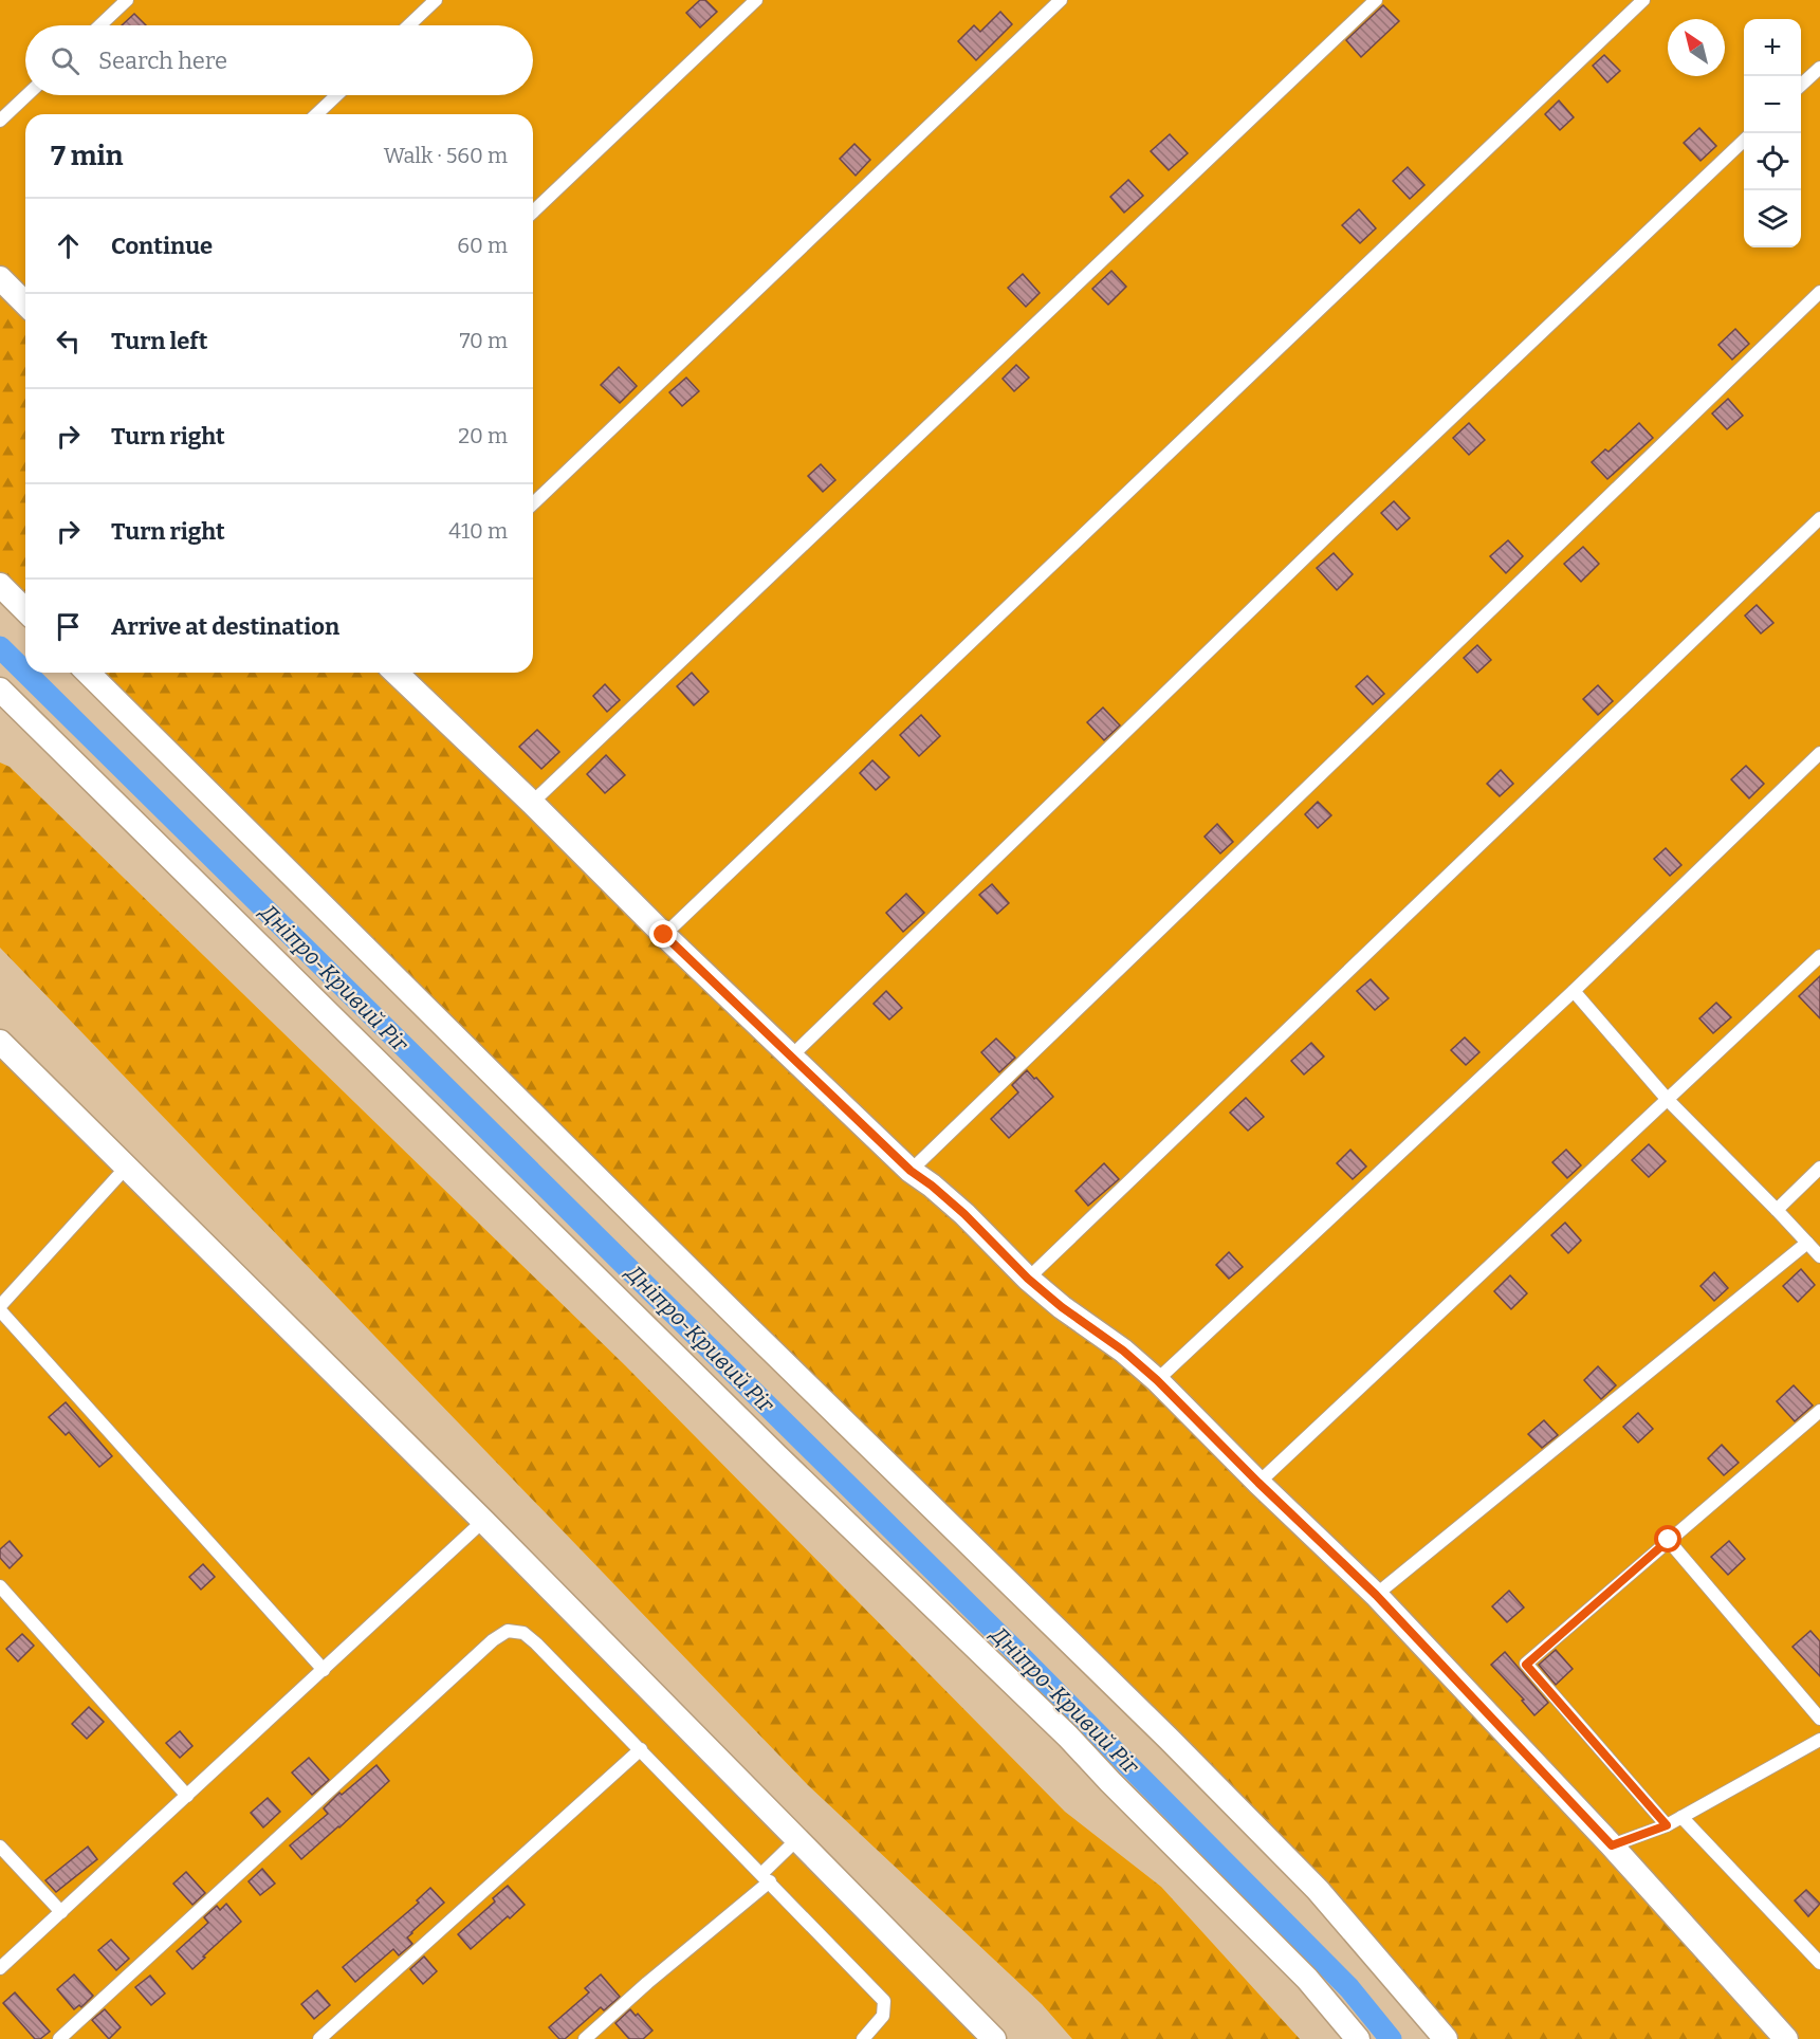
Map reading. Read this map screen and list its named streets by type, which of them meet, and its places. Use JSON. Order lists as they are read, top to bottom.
{
  "water": ["Дніпро-Кривий Ріг"],
  "north": "top left",
  "page": {
    "map_buttons": ["+", "−"],
    "search": "Search here",
    "heading": ["7 min", "Walk · 560 m"],
    "list": [
      ["Continue", "60 m"],
      ["Turn left", "70 m"],
      ["Turn right", "20 m"],
      ["Turn right", "410 m"],
      "Arrive at destination"
    ]
  }
}
